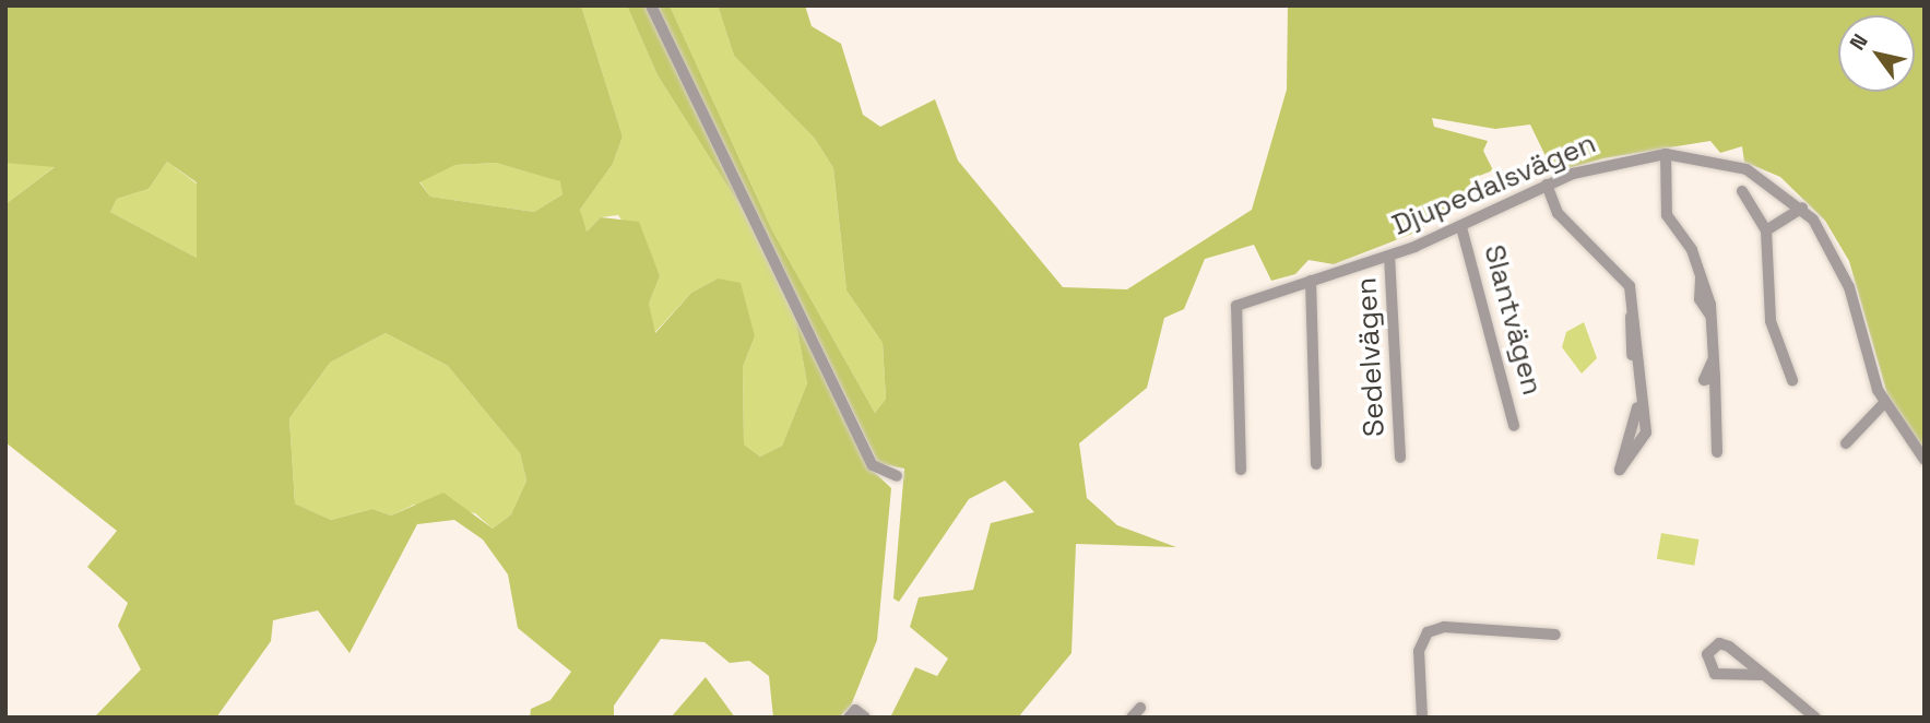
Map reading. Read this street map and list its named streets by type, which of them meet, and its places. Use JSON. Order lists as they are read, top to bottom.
{
  "streets": {
    "street": ["Djupedalsvägen", "Slantvägen", "Sedelvägen"]
  },
  "crossings": [
    ["Djupedalsvägen", "Slantvägen"],
    ["Djupedalsvägen", "Sedelvägen"]
  ],
  "north": "top left"
}
